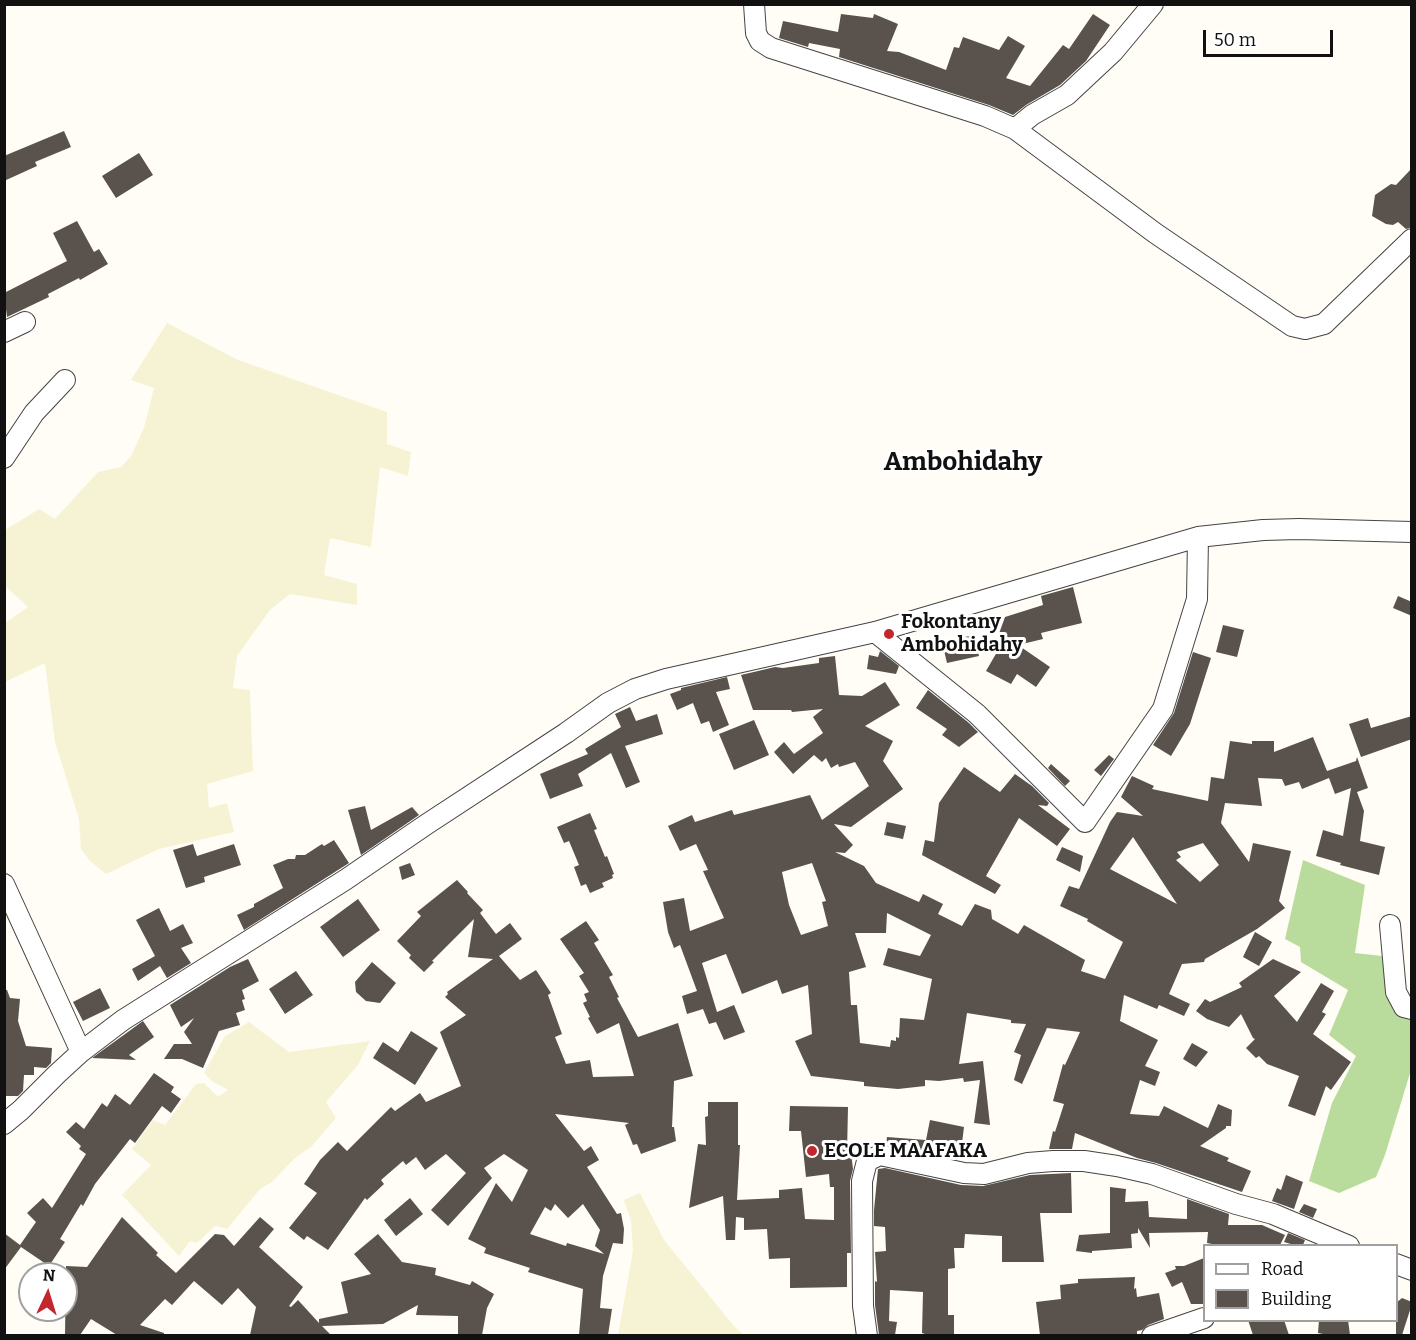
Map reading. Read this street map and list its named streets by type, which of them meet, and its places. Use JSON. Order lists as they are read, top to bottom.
{
  "districts": ["Ambohidahy"],
  "places": ["Fokontany Ambohidahy", "ECOLE MAAFAKA"],
  "legend": ["Road", "Building"],
  "scale_bar": "50 m",
  "north": "top"
}
